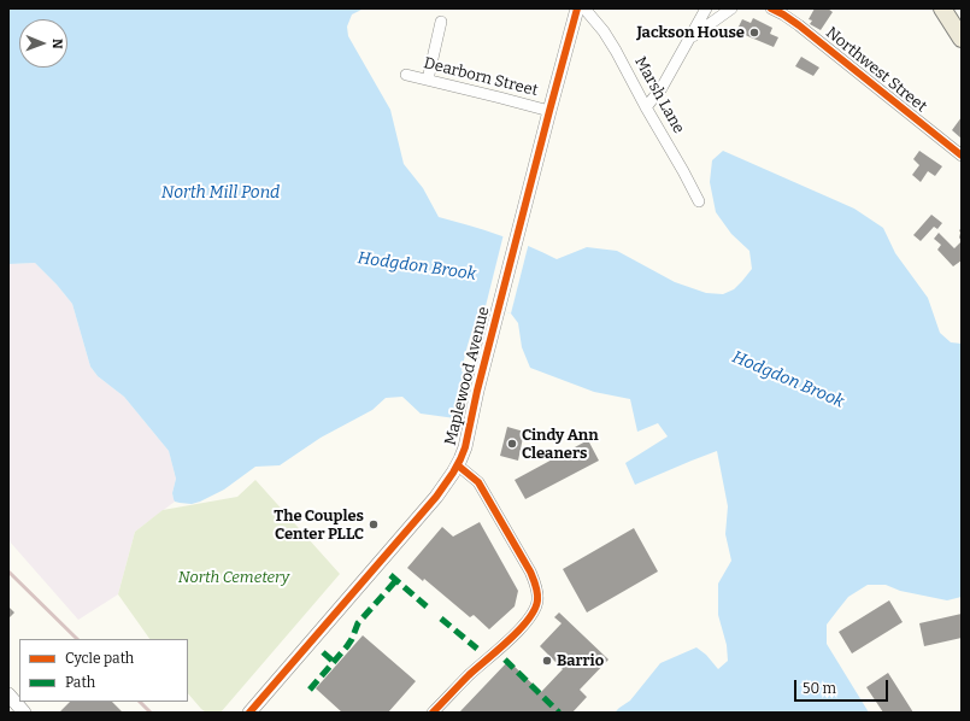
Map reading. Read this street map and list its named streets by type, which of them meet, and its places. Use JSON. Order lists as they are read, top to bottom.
{
  "streets": {
    "street": [
      "Northwest Street",
      "Dearborn Street",
      "Marsh Lane",
      "Maplewood Avenue"
    ]
  },
  "crossings": [
    ["Dearborn Street", "Maplewood Avenue"]
  ],
  "water": ["North Mill Pond", "Hodgdon Brook"],
  "parks": ["North Cemetery"],
  "places": [
    "Jackson House",
    "Cindy Ann Cleaners",
    "The Couples Center PLLC",
    "Barrio"
  ],
  "legend": ["Cycle path", "Path"],
  "scale_bar": "50 m",
  "north": "right"
}
